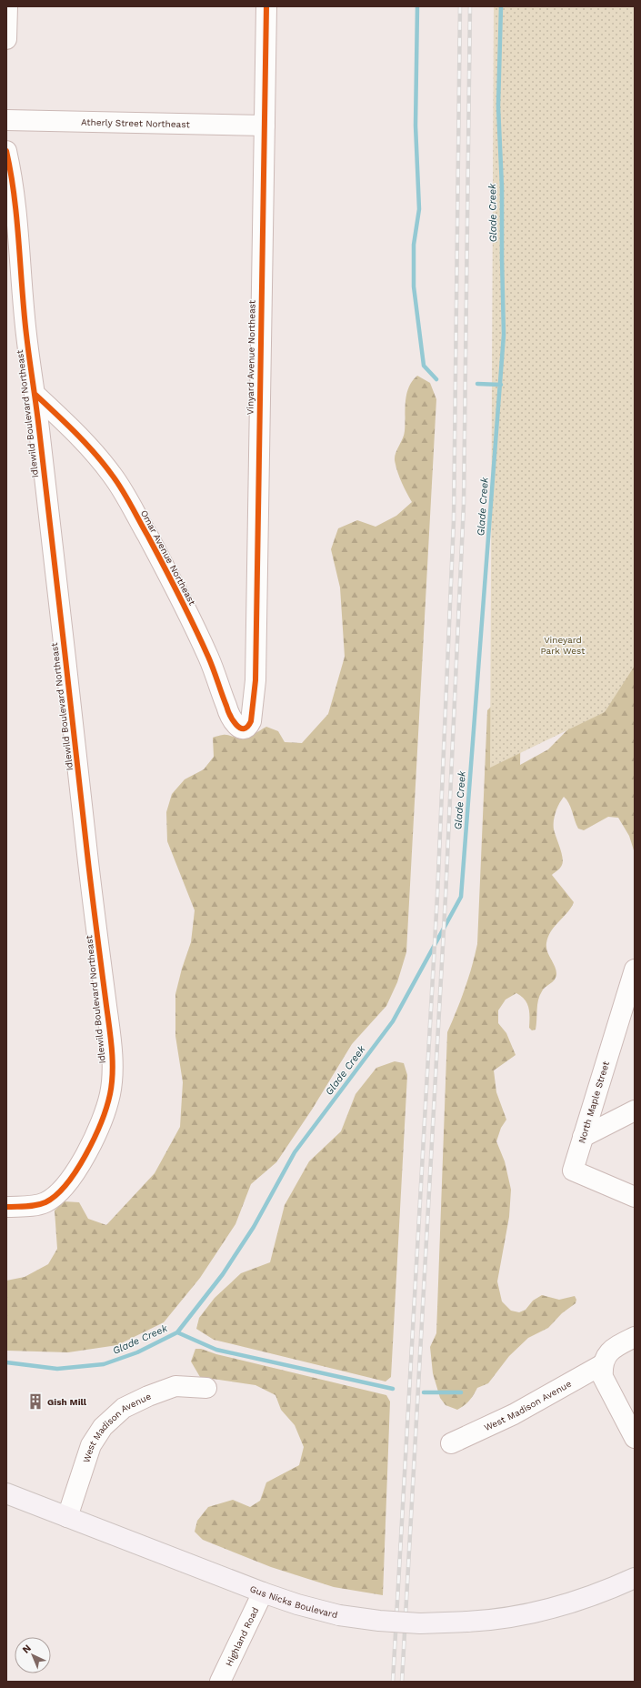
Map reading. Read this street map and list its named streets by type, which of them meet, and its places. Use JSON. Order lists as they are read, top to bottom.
{
  "streets": {
    "main road": ["Gus Nicks Boulevard"],
    "street": [
      "Atherly Street Northeast",
      "Vinyard Avenue Northeast",
      "Idlewild Boulevard Northeast",
      "Omar Avenue Northeast",
      "North Maple Street",
      "West Madison Avenue",
      "Highland Road"
    ]
  },
  "crossings": [
    ["Atherly Street Northeast", "Vinyard Avenue Northeast"],
    ["Vinyard Avenue Northeast", "Omar Avenue Northeast"],
    ["Idlewild Boulevard Northeast", "Omar Avenue Northeast"],
    ["West Madison Avenue", "Gus Nicks Boulevard"],
    ["Gus Nicks Boulevard", "Highland Road"]
  ],
  "water": ["Glade Creek"],
  "parks": ["Vineyard Park West"],
  "places": {
    "building": ["Gish Mill"]
  },
  "north": "top left"
}
